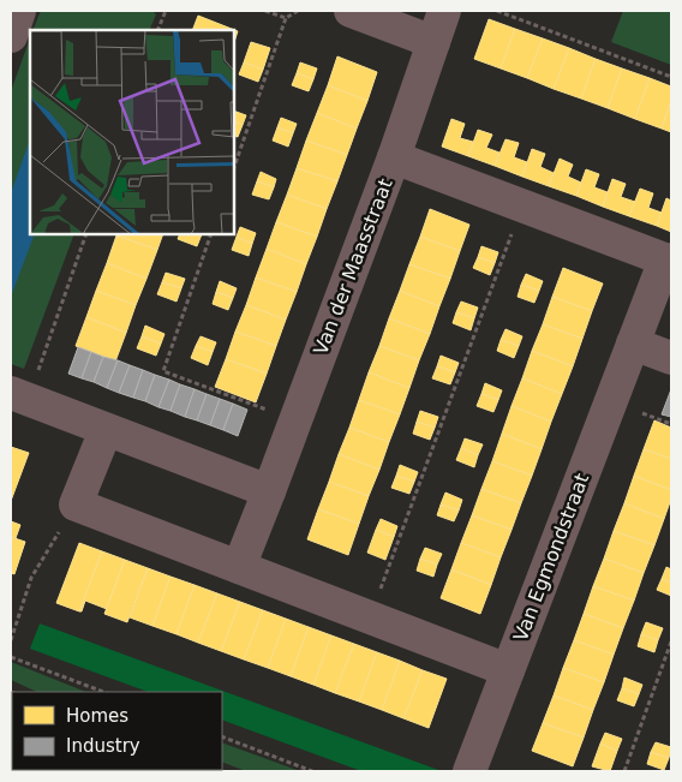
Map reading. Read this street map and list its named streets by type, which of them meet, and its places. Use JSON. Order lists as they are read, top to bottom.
{
  "streets": {
    "street": ["Van der Maasstraat", "Van Egmondstraat"]
  },
  "legend": ["Homes", "Industry"]
}
